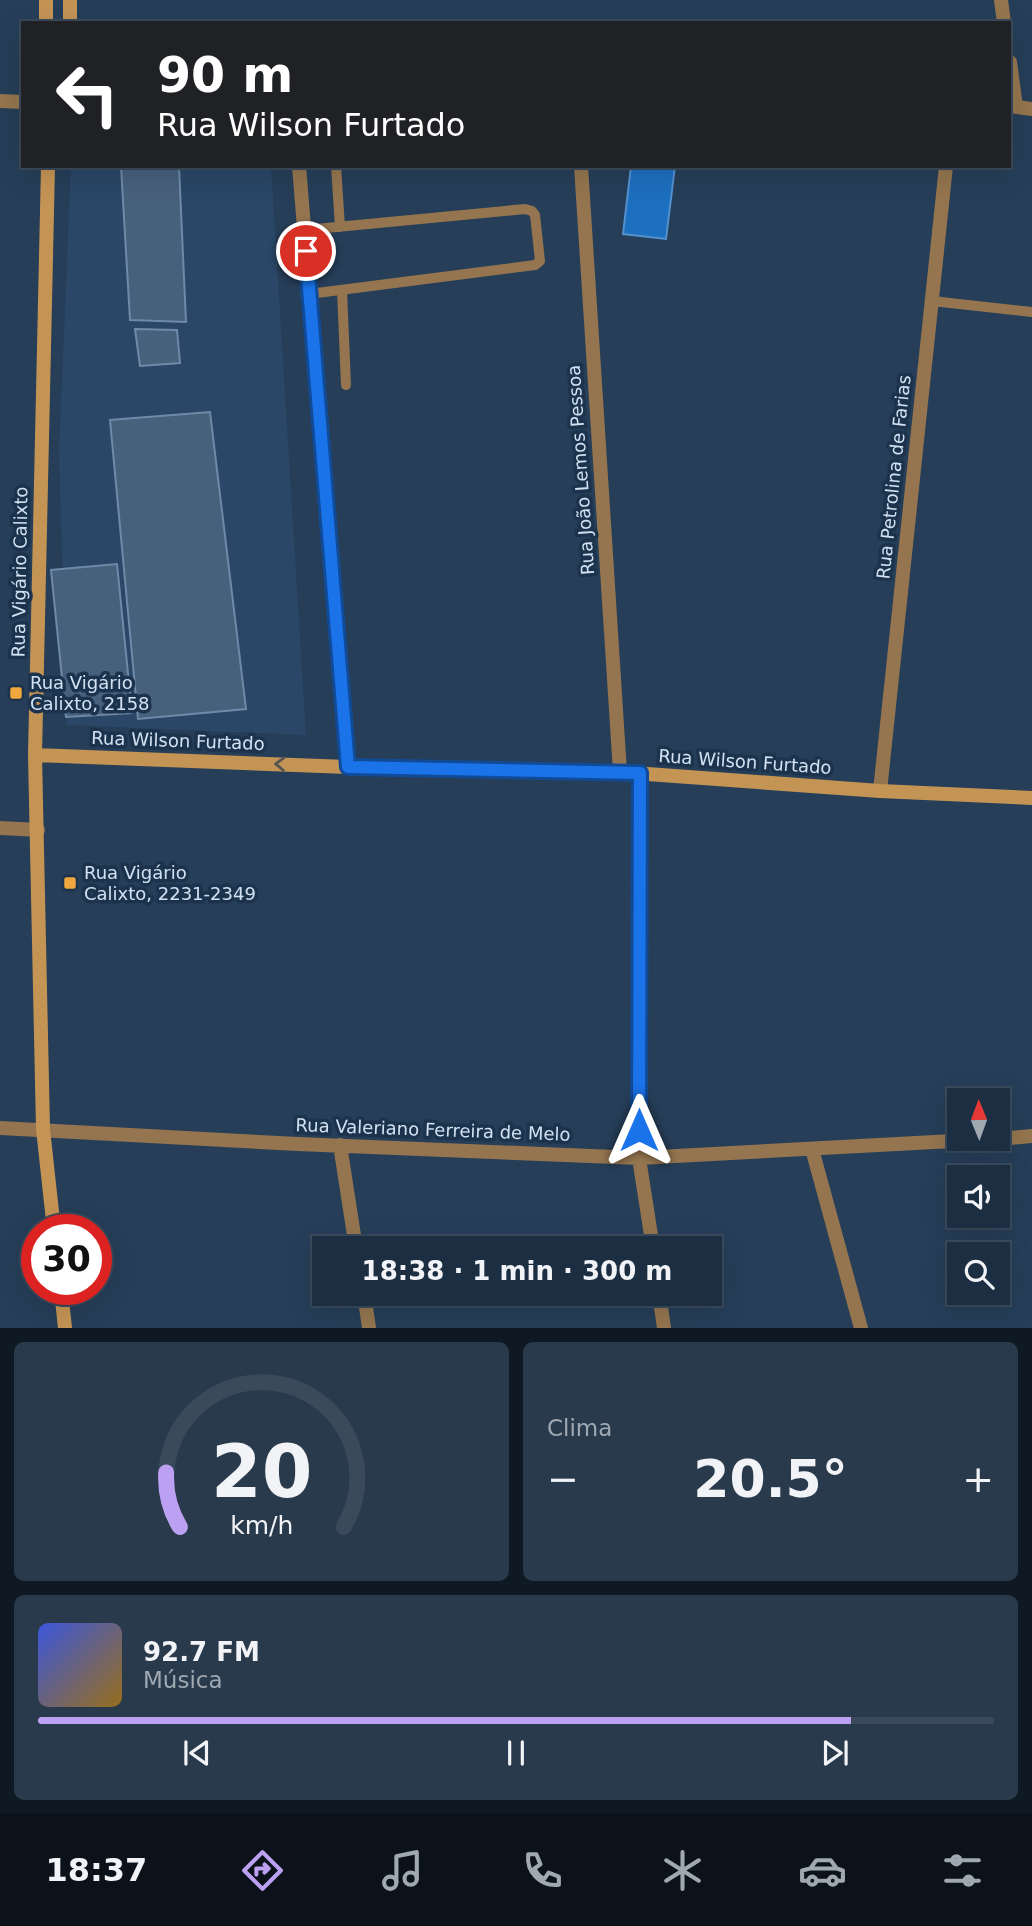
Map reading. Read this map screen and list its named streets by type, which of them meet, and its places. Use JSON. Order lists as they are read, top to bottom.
{
  "streets": {
    "main road": ["Rua Vigário Calixto", "Rua Wilson Furtado"],
    "street": ["Rua João Lemos Pessoa", "Rua Petrolina de Farias", "Rua Valeriano Ferreira de Melo"]
  },
  "crossings": [
    ["Rua João Lemos Pessoa", "Rua Wilson Furtado"],
    ["Rua Petrolina de Farias", "Rua Wilson Furtado"],
    ["Rua Vigário Calixto", "Rua Wilson Furtado"],
    ["Rua Vigário Calixto", "Rua Valeriano Ferreira de Melo"]
  ],
  "places": {
    "transit": ["Rua Vigário Calixto, 2158", "Rua Vigário Calixto, 2231-2349"]
  },
  "north": "top",
  "page": {
    "turn": ["90 m", "Rua Wilson Furtado"],
    "limit": "30",
    "trip": "18:38 · 1 min · 300 m",
    "tile": "Clima",
    "heat": ["−", "20.5°", "+"],
    "song": ["92.7 FM", "Música"],
    "tabs": "18:37",
    "gauge": ["20", "km/h"]
  }
}
